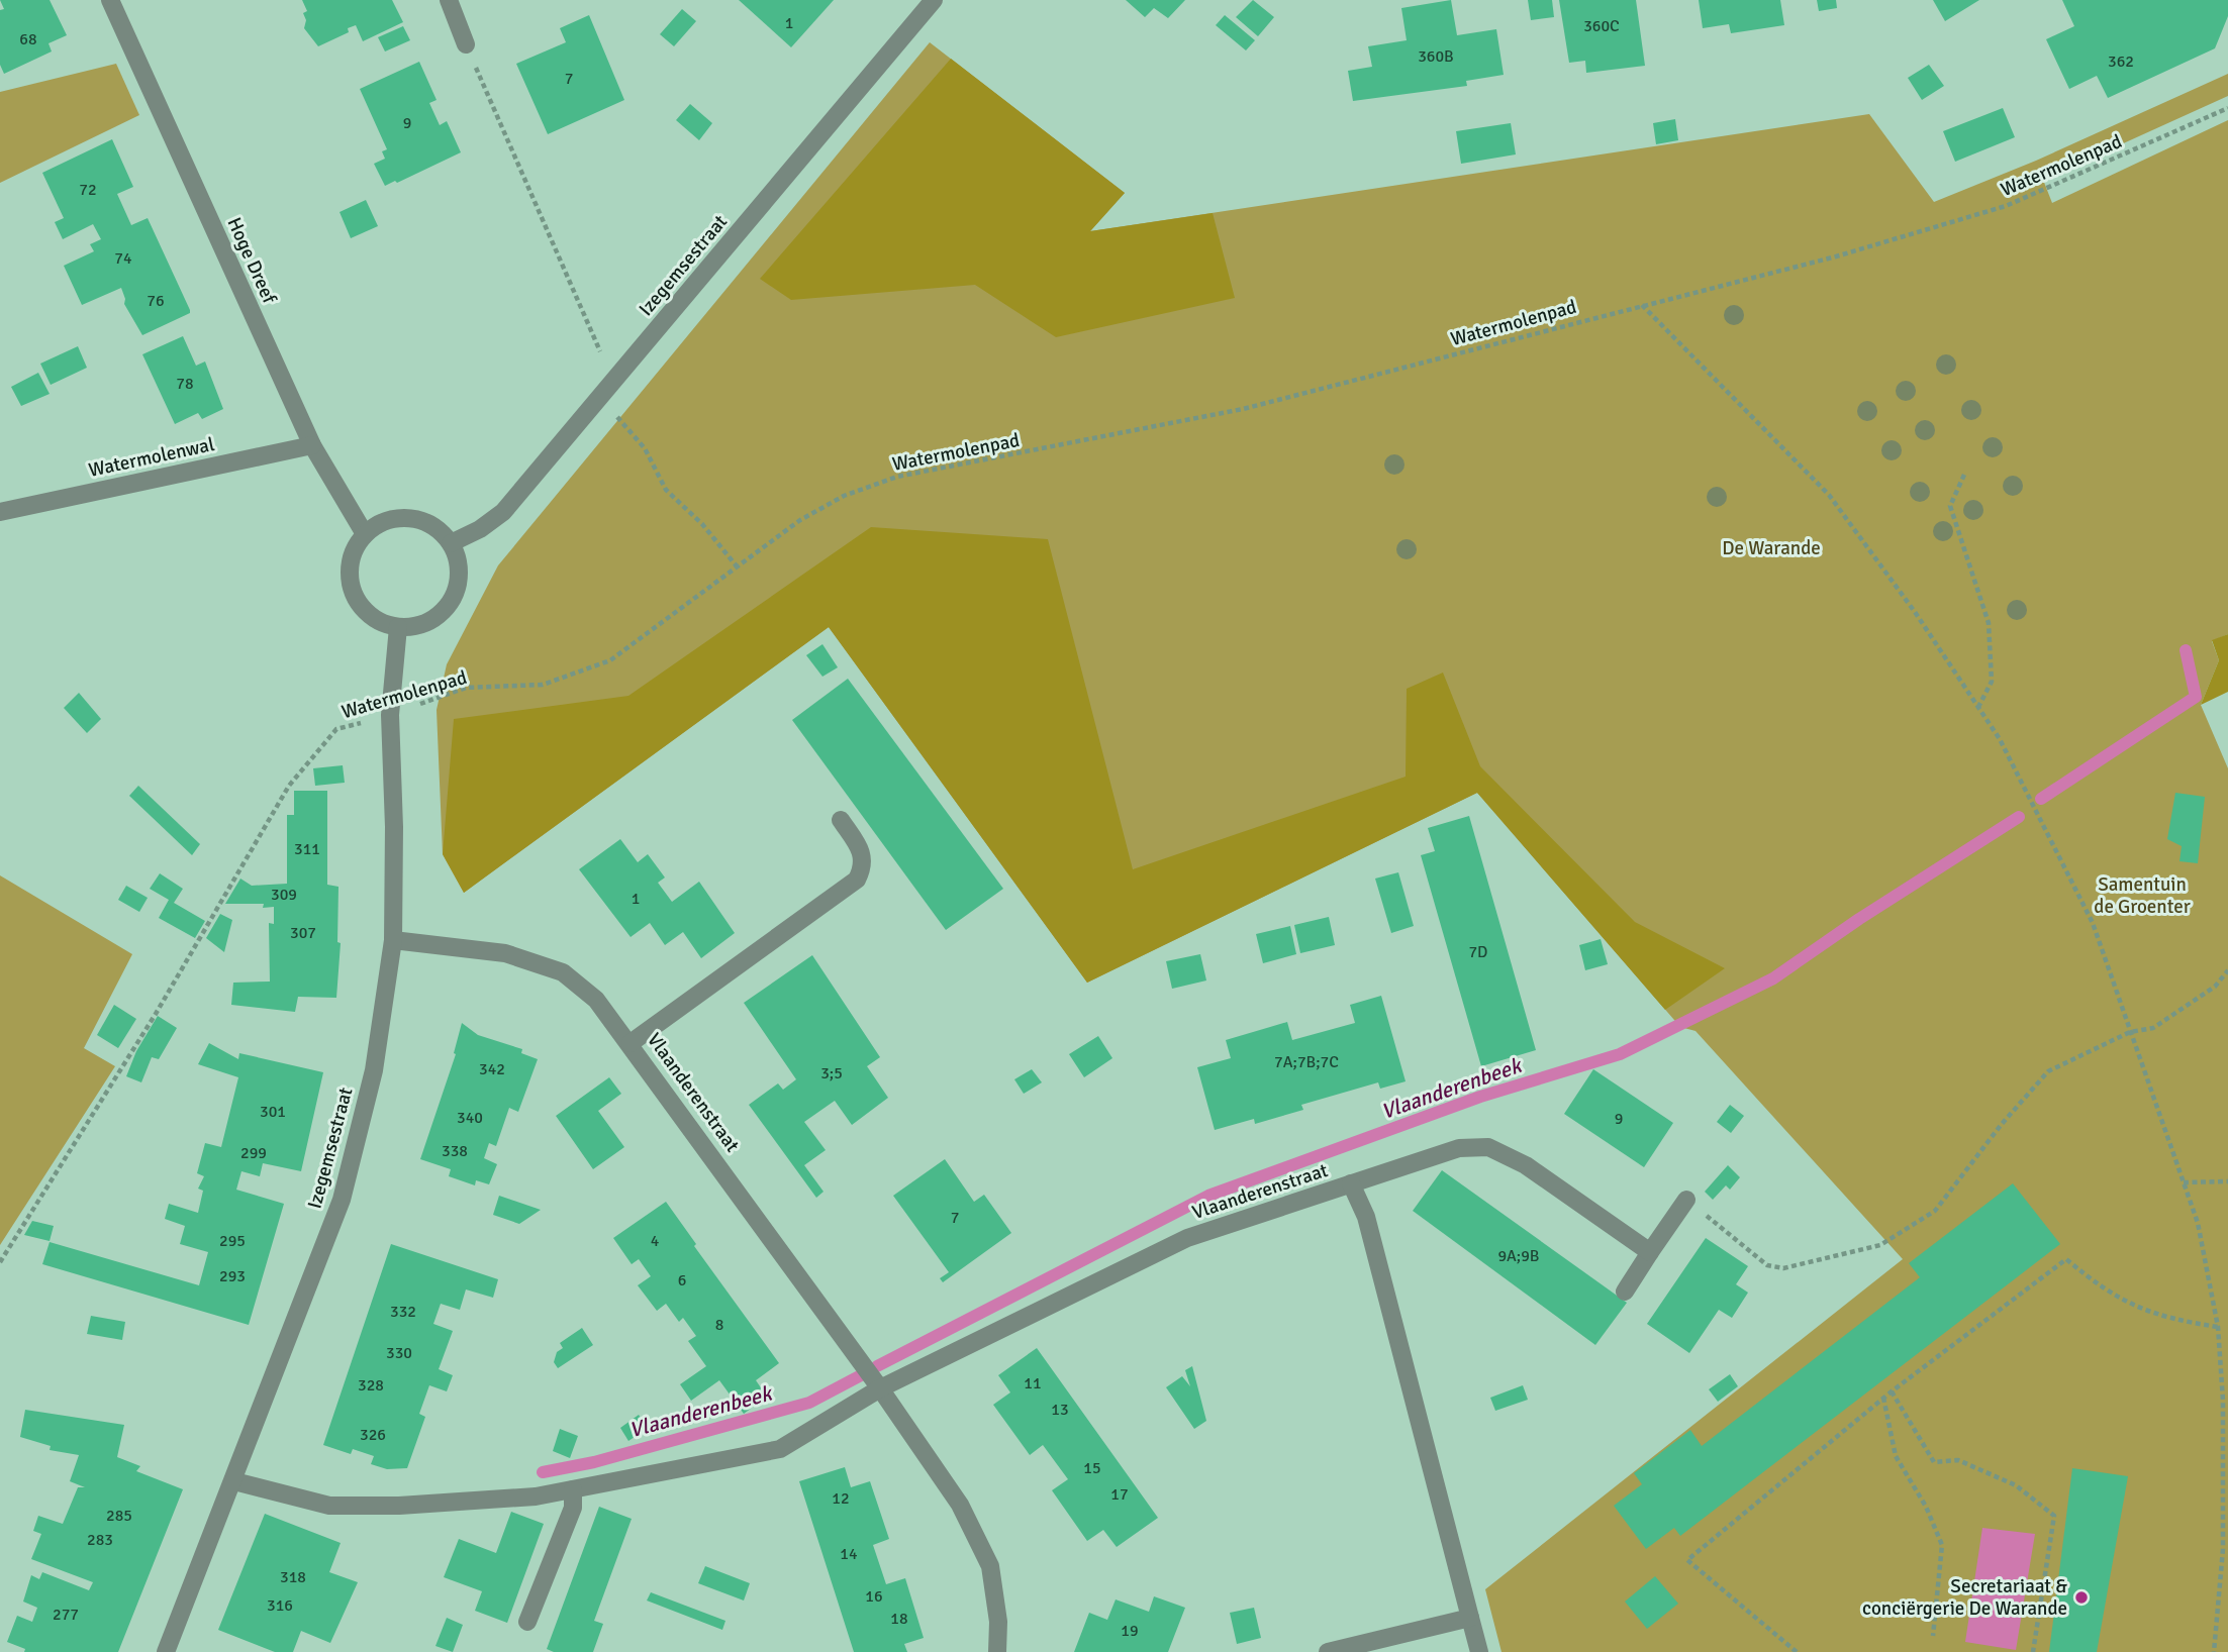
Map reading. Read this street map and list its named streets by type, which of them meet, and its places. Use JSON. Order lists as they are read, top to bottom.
{
  "streets": {
    "street": [
      "Hoge Dreef",
      "Izegemsestraat",
      "Watermolenwal",
      "Vlaanderenstraat"
    ],
    "path": ["Watermolenpad"]
  },
  "crossings": [
    ["Watermolenpad", "Izegemsestraat"],
    ["Hoge Dreef", "Izegemsestraat"],
    ["Hoge Dreef", "Watermolenwal"],
    ["Izegemsestraat", "Vlaanderenstraat"]
  ],
  "water": ["Vlaanderenbeek"],
  "parks": ["De Warande", "Samentuin de Groenter"],
  "places": ["Secretariaat & conciërgerie De Warande"],
  "house_numbers": [
    "1",
    "360C",
    "68",
    "360B",
    "362",
    "7",
    "9",
    "72",
    "74",
    "76",
    "78",
    "311",
    "309",
    "1",
    "307",
    "7D",
    "7A;7B;7C",
    "342",
    "3;5",
    "301",
    "340",
    "9",
    "338",
    "299",
    "7",
    "295",
    "4",
    "9A;9B",
    "293",
    "6",
    "332",
    "8",
    "330",
    "11",
    "328",
    "13",
    "326",
    "15",
    "17",
    "12",
    "285",
    "283",
    "14",
    "318",
    "16",
    "316",
    "277",
    "18",
    "19"
  ]
}
